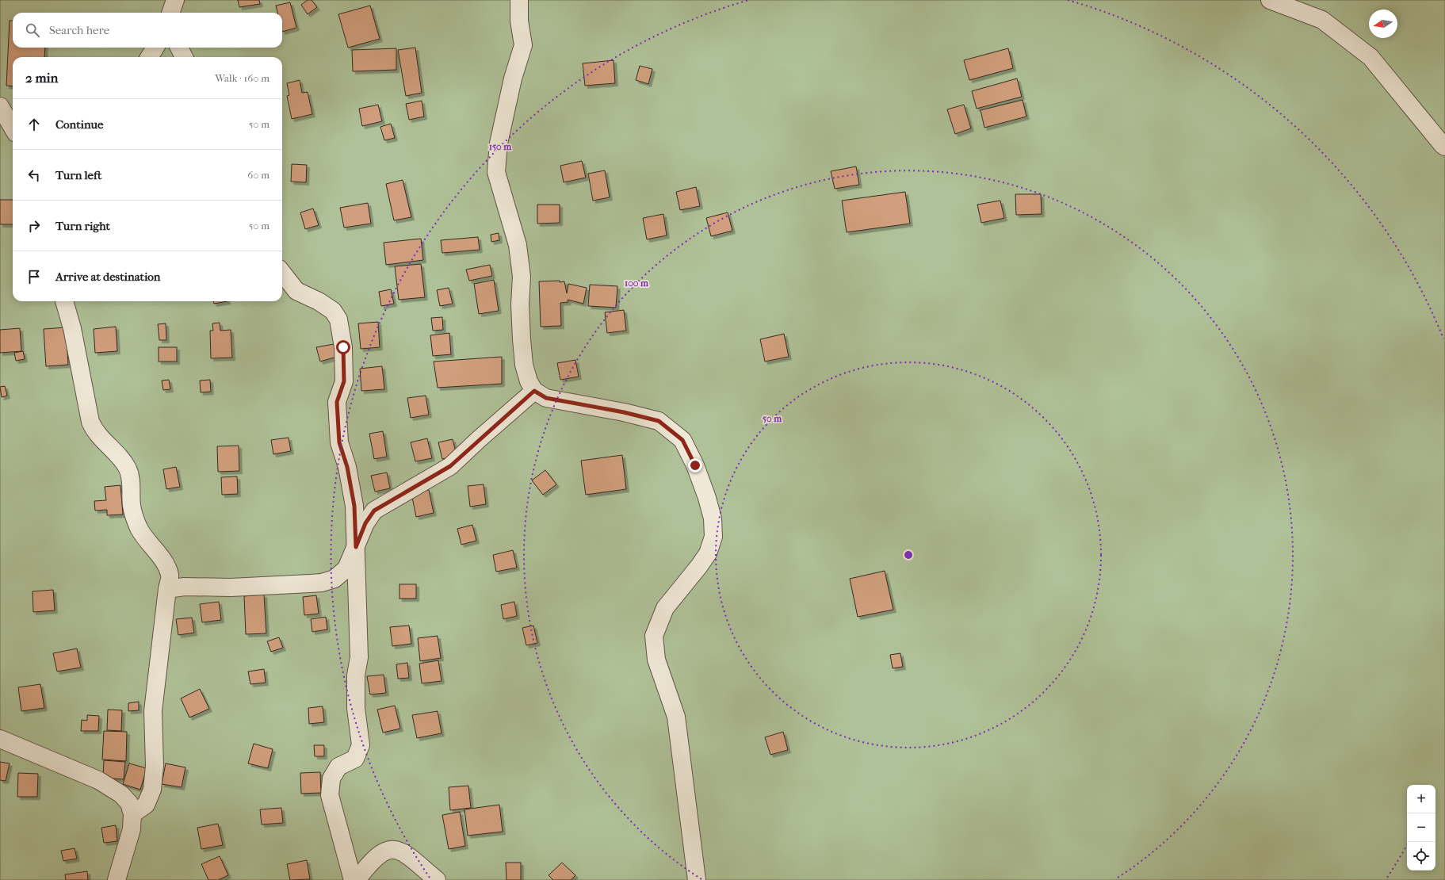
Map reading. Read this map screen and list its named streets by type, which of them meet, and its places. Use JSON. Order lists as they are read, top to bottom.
{
  "north": "left",
  "page": {
    "search": "Search here",
    "heading": ["2 min", "Walk · 160 m"],
    "list": [
      ["Continue", "50 m"],
      ["Turn left", "60 m"],
      ["Turn right", "50 m"],
      "Arrive at destination"
    ],
    "map_buttons": ["+", "−"]
  },
  "rings": ["150 m", "100 m", "50 m"]
}
